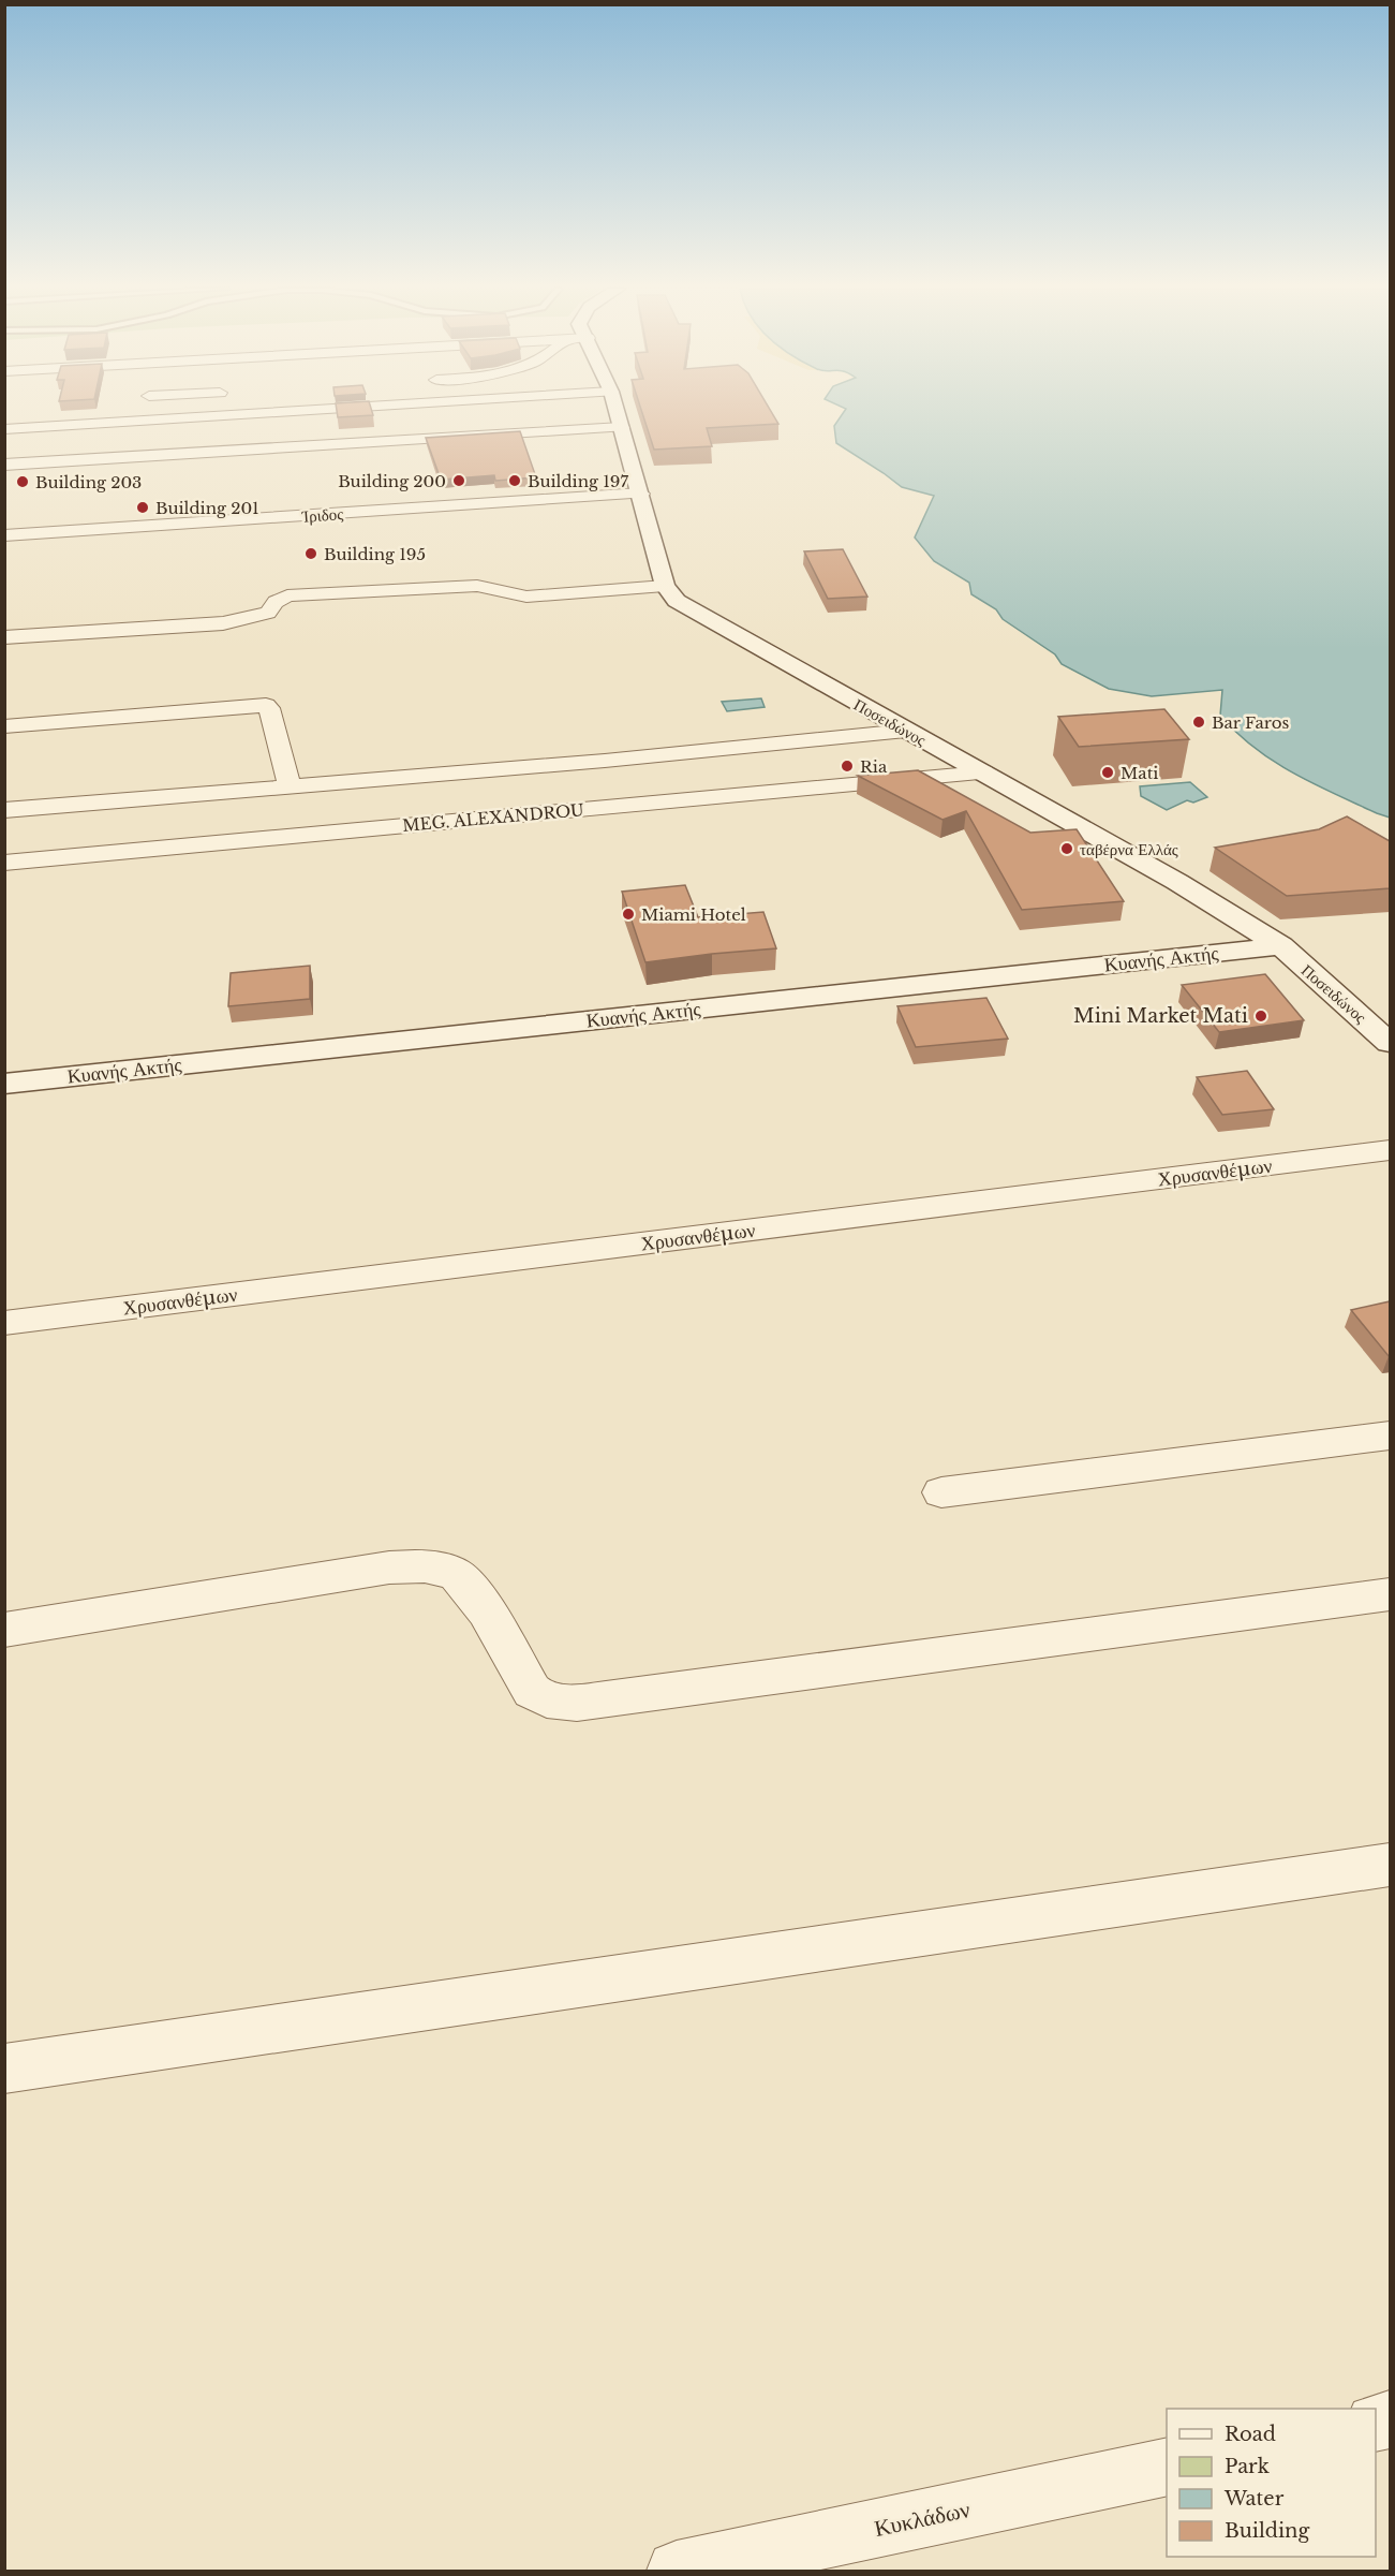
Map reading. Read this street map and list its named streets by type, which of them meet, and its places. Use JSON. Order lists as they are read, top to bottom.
{
  "streets": {
    "street": [
      "Ίριδος",
      "Ποσειδώνος",
      "MEG. ALEXANDROU",
      "Κυανής Ακτής",
      "Χρυσανθέμων",
      "Κυκλάδων"
    ]
  },
  "crossings": [
    ["Ποσειδώνος", "MEG. ALEXANDROU"],
    ["Ποσειδώνος", "Κυανής Ακτής"]
  ],
  "places": [
    "Building 200",
    "Building 197",
    "Building 203",
    "Building 201",
    "Building 195",
    "Bar Faros",
    "Ria",
    "Mati",
    "ταβέρνα Ελλάς",
    "Miami Hotel",
    "Mini Market Mati"
  ],
  "legend": [
    "Road",
    "Park",
    "Water",
    "Building"
  ]
}
